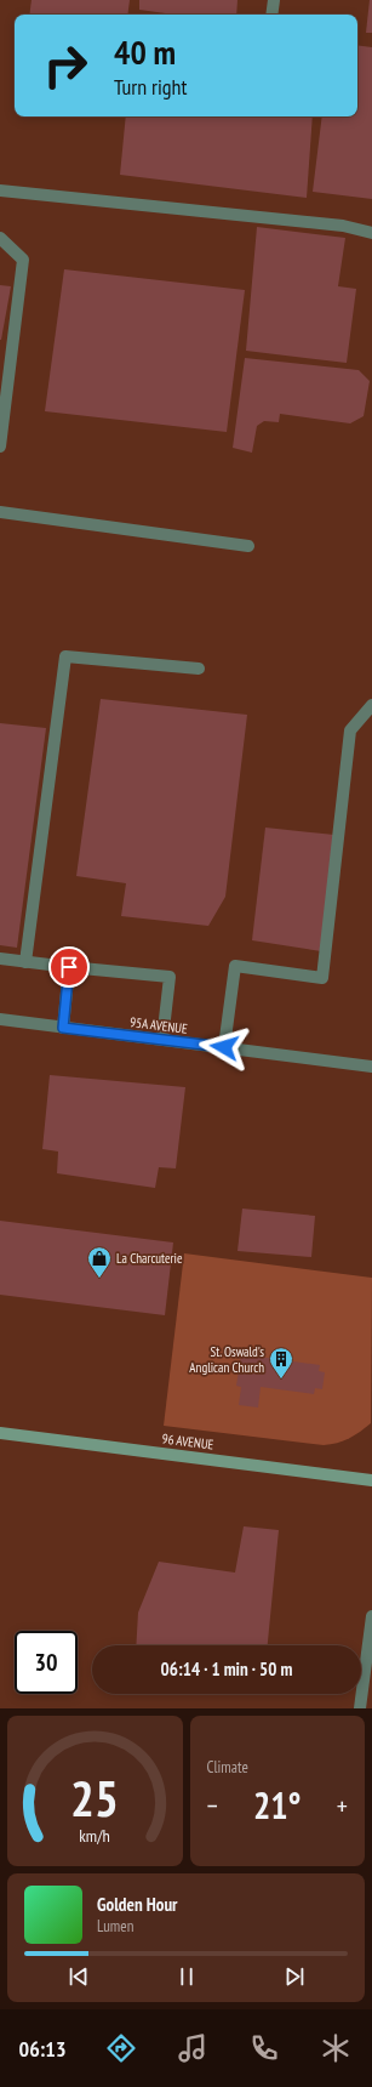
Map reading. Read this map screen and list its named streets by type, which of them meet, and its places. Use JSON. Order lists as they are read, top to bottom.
{
  "streets": {
    "main road": ["96 AVENUE"],
    "street": ["95A AVENUE"]
  },
  "places": {
    "shop": ["La Charcuterie"],
    "building": ["St. Oswald's Anglican Church"]
  },
  "page": {
    "turn": ["40 m", "Turn right"],
    "limit": "30",
    "trip": "06:14 · 1 min · 50 m",
    "tile": "Climate",
    "heat": ["−", "21°", "+"],
    "song": ["Golden Hour", "Lumen"],
    "tabs": "06:13",
    "gauge": ["25", "km/h"]
  }
}
